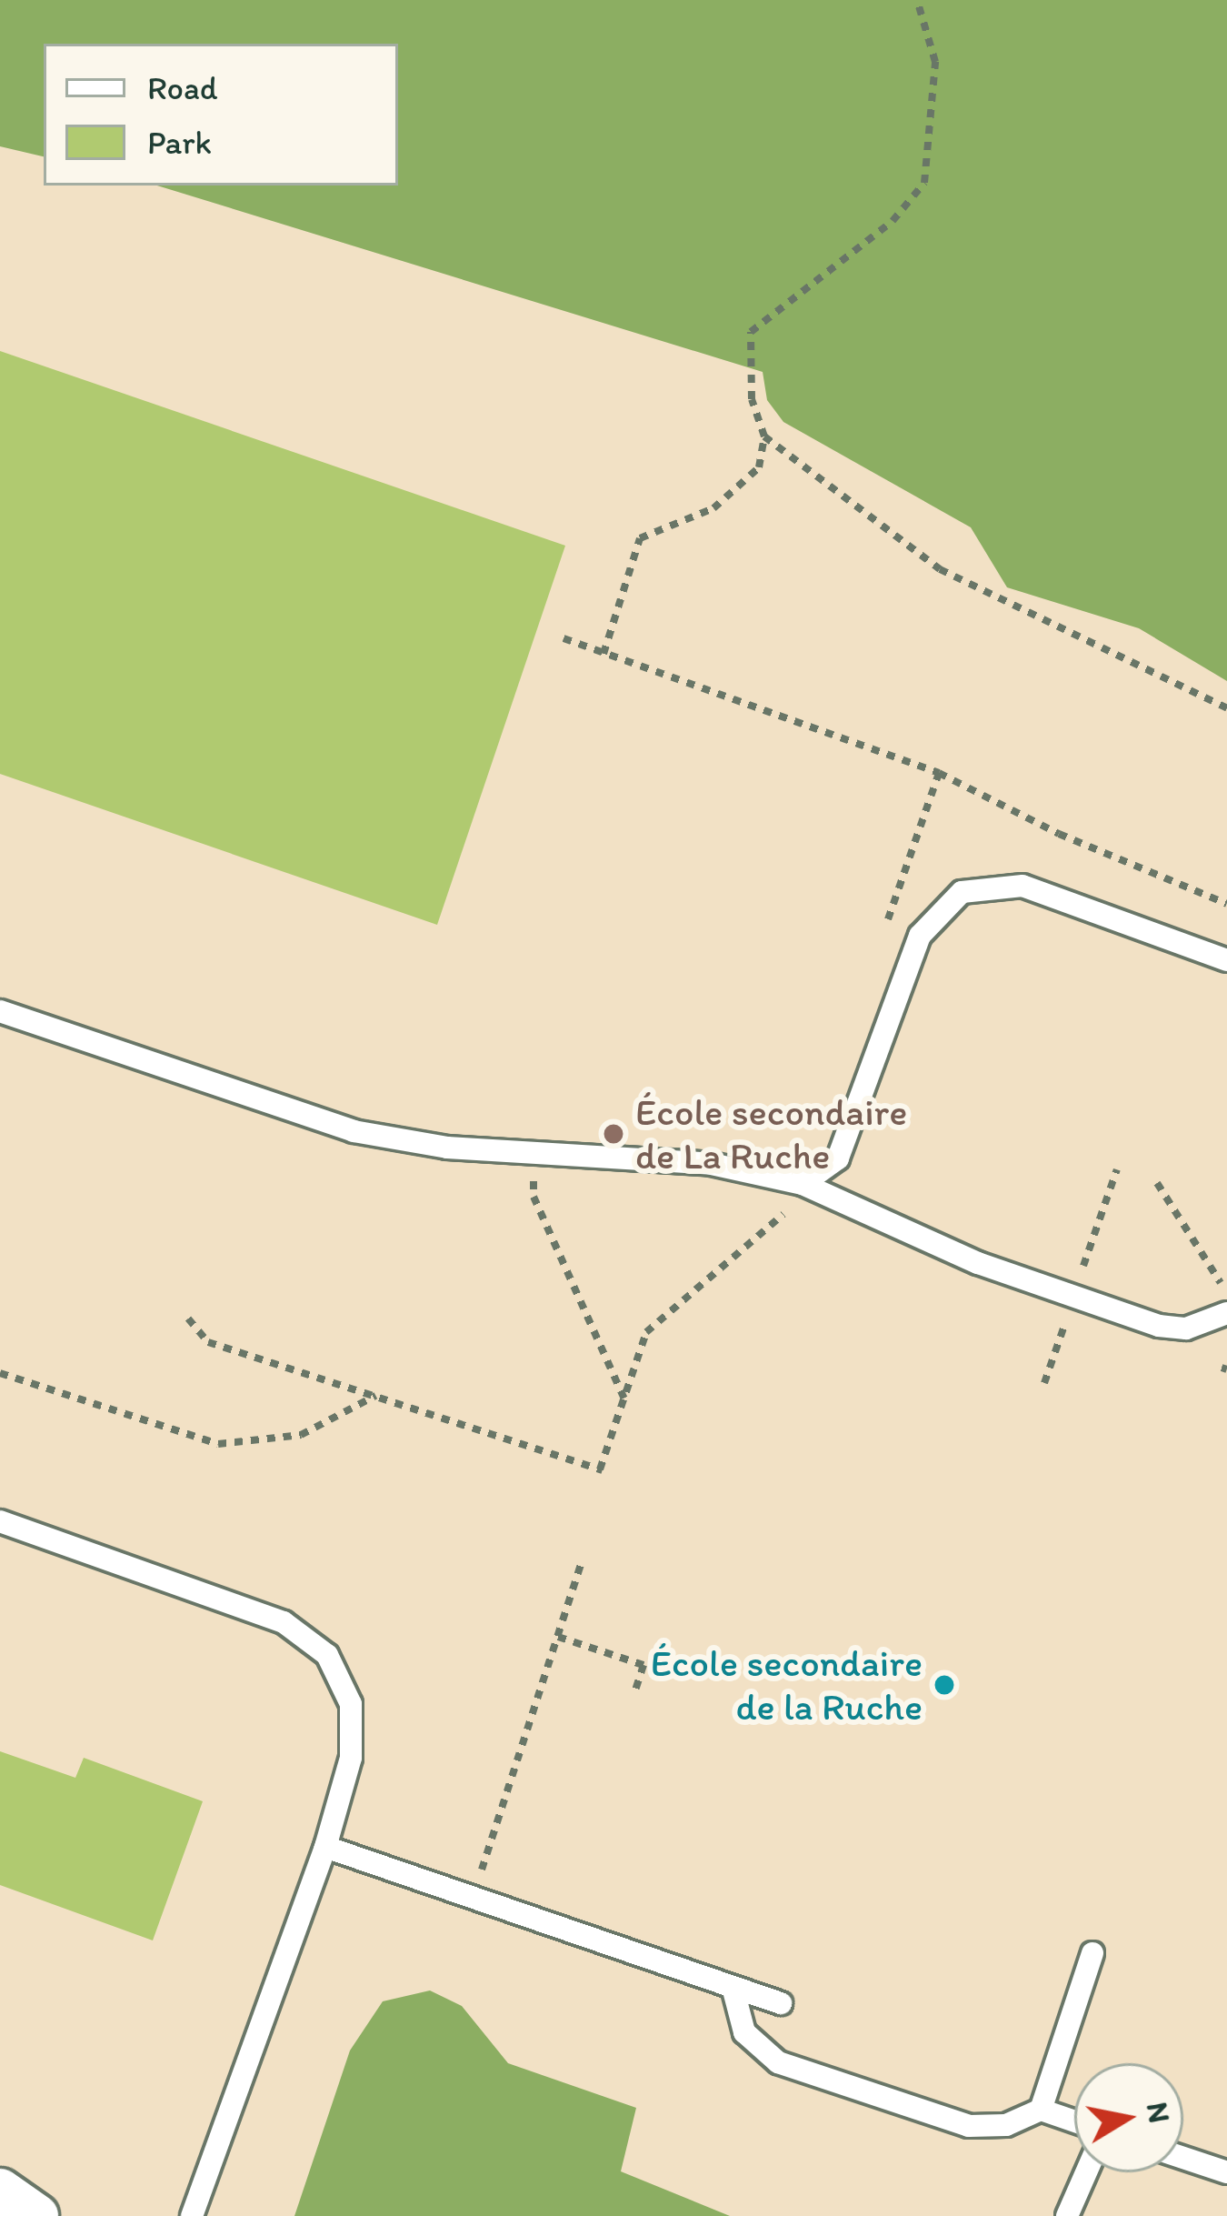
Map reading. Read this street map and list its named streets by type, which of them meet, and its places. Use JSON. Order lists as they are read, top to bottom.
{
  "places": ["École secondaire de La Ruche", "École secondaire de la Ruche"],
  "legend": ["Road", "Park"],
  "north": "right"
}
